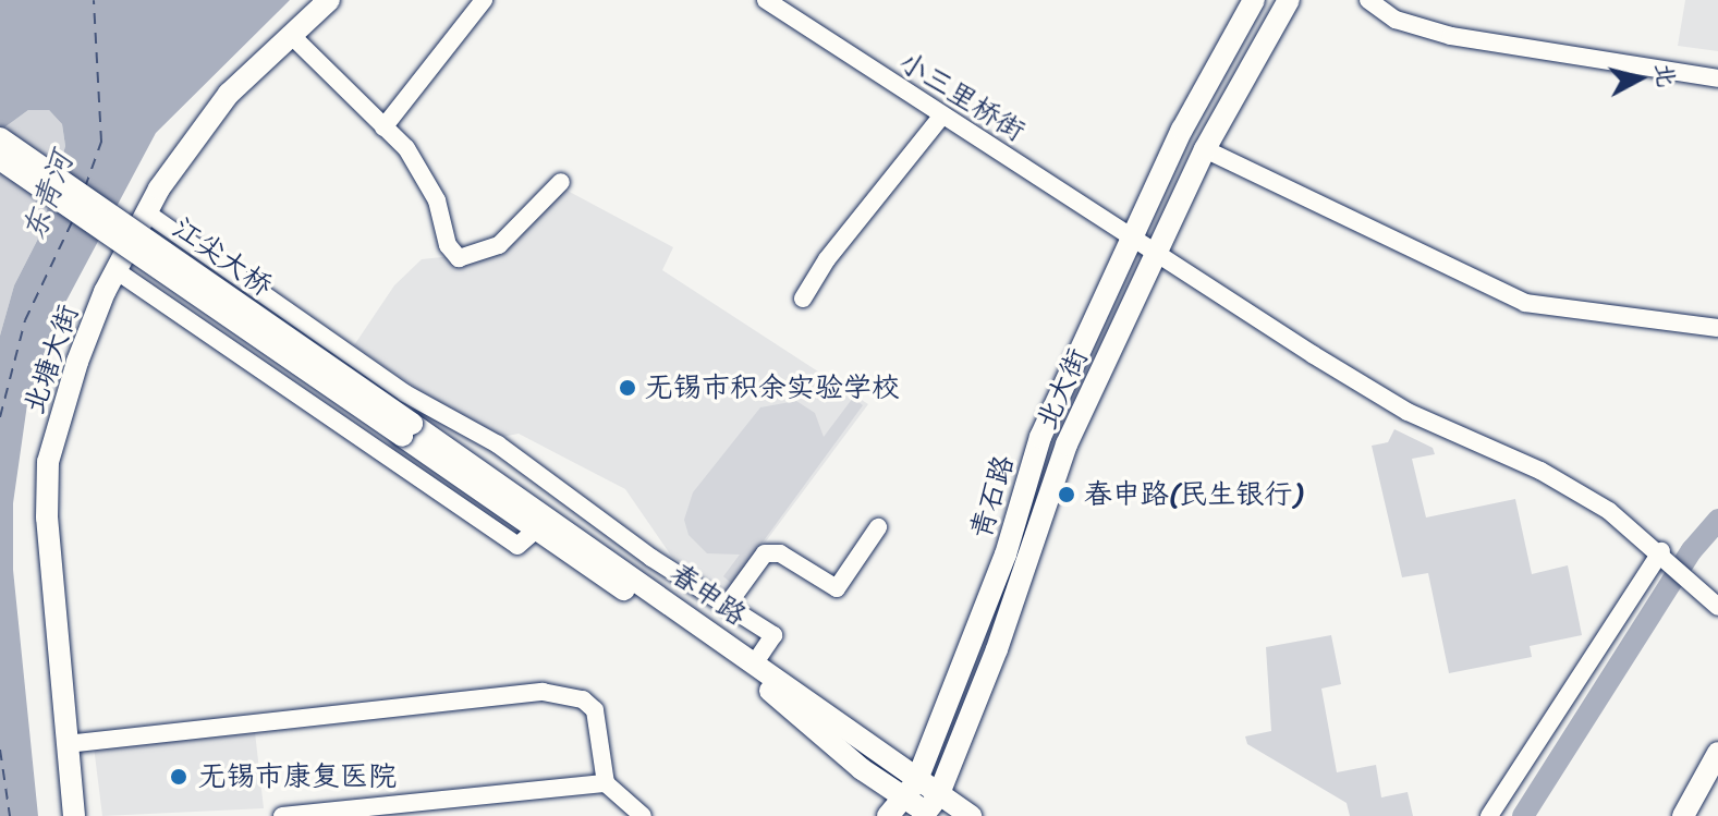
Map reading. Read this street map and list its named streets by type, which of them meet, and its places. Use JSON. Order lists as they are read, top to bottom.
{
  "streets": {
    "main road": [
      "江尖大桥",
      "北塘大街",
      "北大街",
      "青石路",
      "春申路"
    ],
    "street": ["小三里桥街"]
  },
  "crossings": [
    ["小三里桥街", "北大街"],
    ["小三里桥街", "青石路"],
    ["江尖大桥", "春申路"],
    ["北大街", "春申路"],
    ["青石路", "春申路"]
  ],
  "water": ["东青河"],
  "places": ["无锡市积余实验学校", "春申路(民生银行)", "无锡市康复医院"],
  "north": "right"
}
